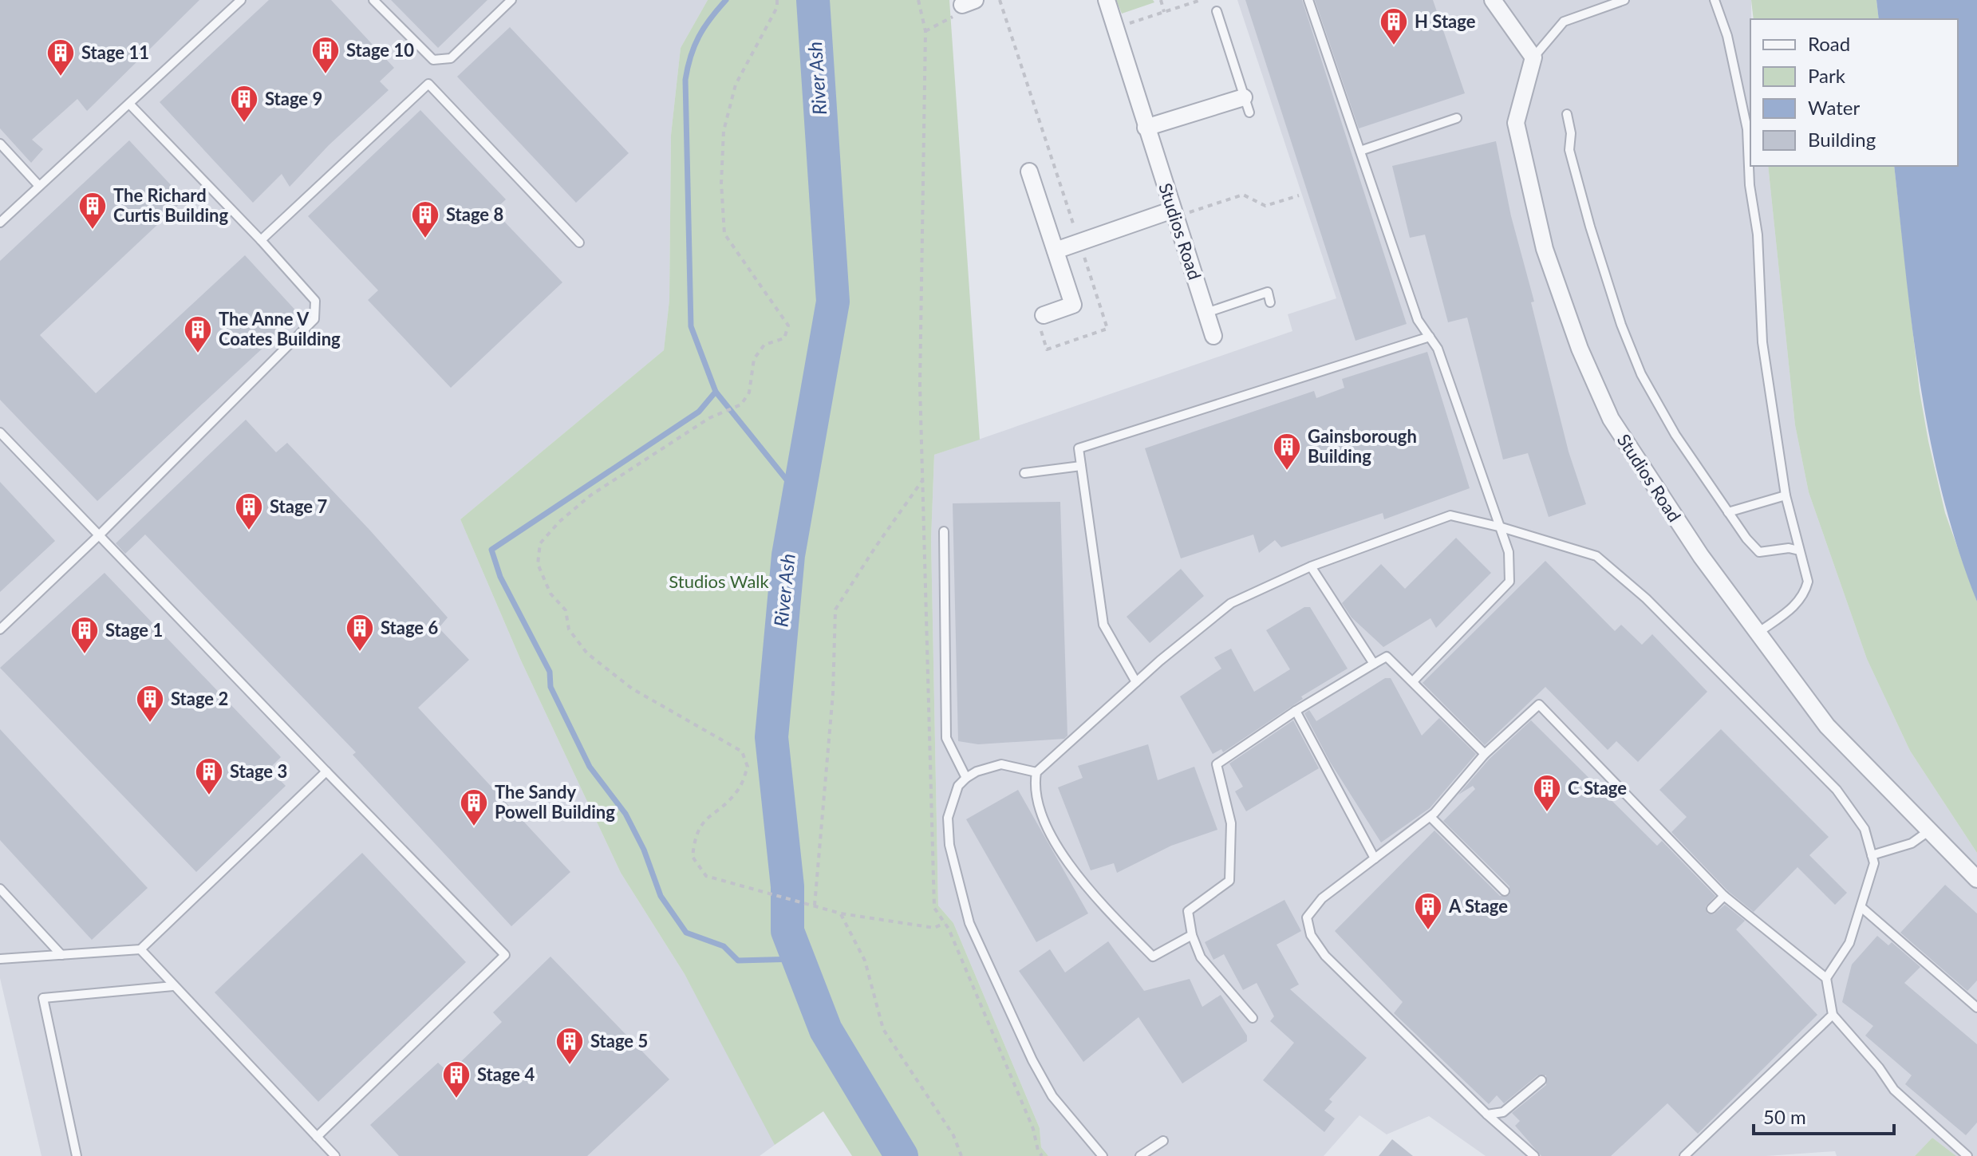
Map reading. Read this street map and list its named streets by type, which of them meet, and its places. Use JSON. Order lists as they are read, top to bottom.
{
  "streets": {
    "street": ["Studios Road"]
  },
  "water": ["River Ash"],
  "parks": ["Studios Walk"],
  "places": {
    "building": [
      "H Stage",
      "Stage 10",
      "Stage 11",
      "Stage 9",
      "The Richard Curtis Building",
      "Stage 8",
      "The Anne V Coates Building",
      "Gainsborough Building",
      "Stage 7",
      "Stage 6",
      "Stage 1",
      "Stage 2",
      "Stage 3",
      "C Stage",
      "The Sandy Powell Building",
      "A Stage",
      "Stage 5",
      "Stage 4"
    ]
  },
  "legend": [
    "Road",
    "Park",
    "Water",
    "Building"
  ],
  "scale_bar": "50 m"
}
